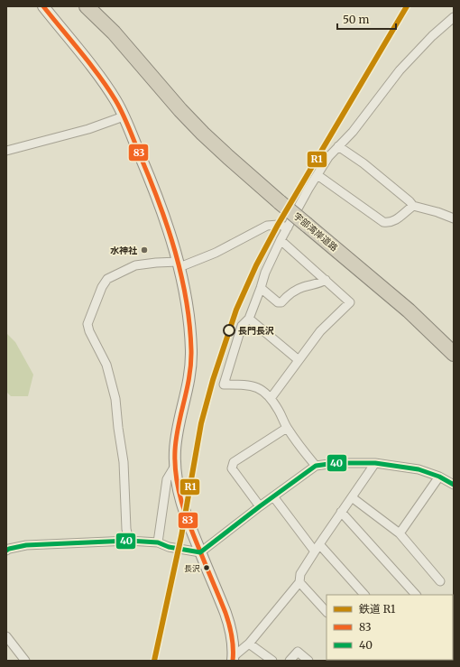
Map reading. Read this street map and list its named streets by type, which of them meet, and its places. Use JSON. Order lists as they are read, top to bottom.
{
  "streets": {
    "highway": ["宇部湾岸道路"]
  },
  "places": ["水神社", "長門長沢", "長沢"],
  "lines": ["rail line R1", "transit line 83", "transit line 40"],
  "legend": ["鉄道 R1", "83", "40"],
  "scale_bar": "50 m"
}
